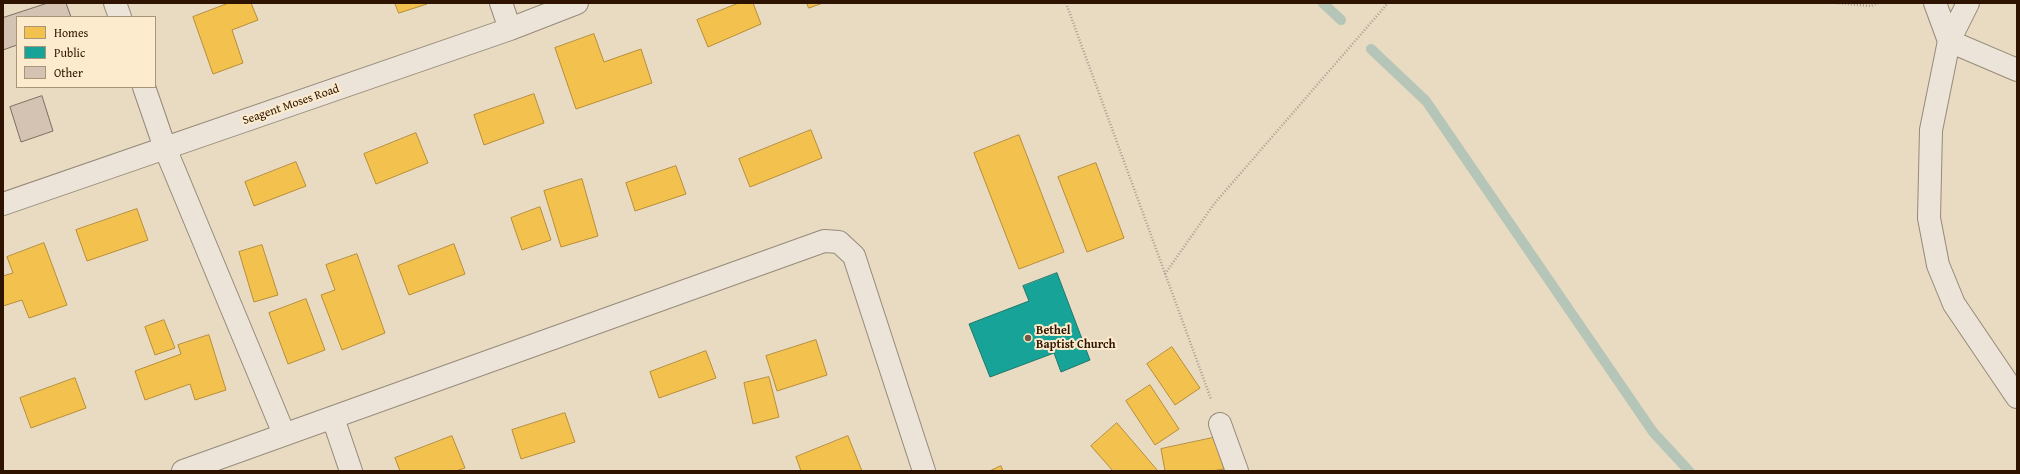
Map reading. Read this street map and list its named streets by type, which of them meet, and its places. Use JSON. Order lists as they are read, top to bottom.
{
  "streets": {
    "street": ["Seagent Moses Road"]
  },
  "places": ["Bethel Baptist Church"],
  "legend": ["Homes", "Public", "Other"]
}
